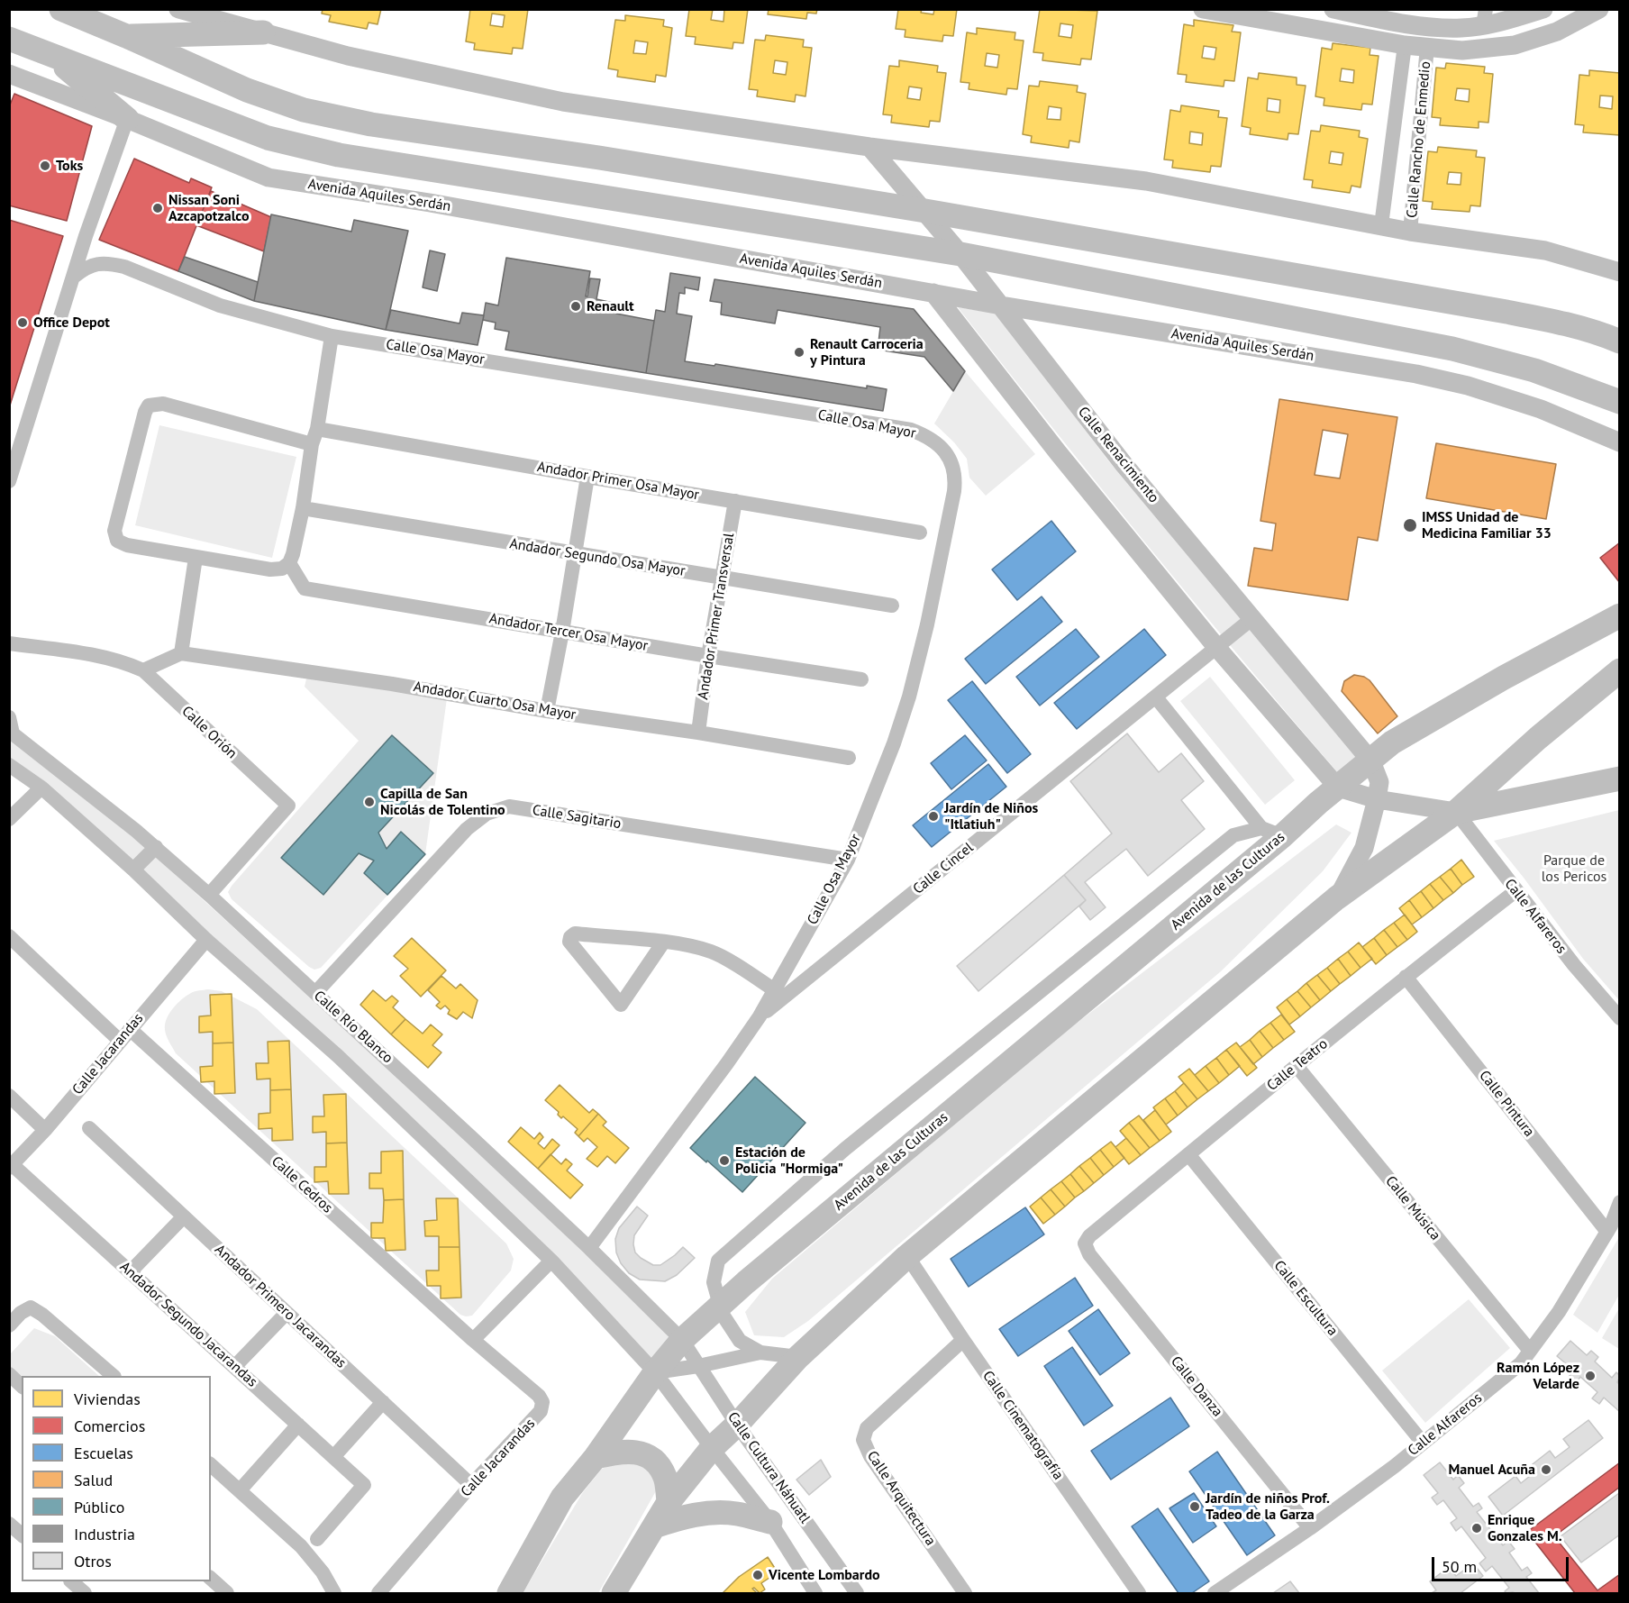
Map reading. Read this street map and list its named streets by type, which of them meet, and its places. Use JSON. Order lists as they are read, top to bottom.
{
  "streets": {
    "main road": ["Avenida de las Culturas"],
    "street": [
      "Calle Rancho de Enmedio",
      "Avenida Aquiles Serdán",
      "Calle Osa Mayor",
      "Calle Renacimiento",
      "Andador Primer Osa Mayor",
      "Andador Segundo Osa Mayor",
      "Andador Primer Transversal",
      "Andador Tercer Osa Mayor",
      "Andador Cuarto Osa Mayor",
      "Calle Orión",
      "Calle Sagitario",
      "Calle Cincel",
      "Calle Alfareros",
      "Calle Río Blanco",
      "Calle Jacarandas",
      "Calle Teatro",
      "Calle Pintura",
      "Calle Cedros",
      "Calle Música",
      "Calle Escultura",
      "Andador Primero Jacarandas",
      "Andador Segundo Jacarandas",
      "Calle Danza",
      "Calle Cinematografía",
      "Calle Cultura Náhuatl",
      "Calle Arquitectura"
    ]
  },
  "crossings": [
    ["Avenida Aquiles Serdán", "Calle Renacimiento"],
    ["Calle Osa Mayor", "Calle Sagitario"],
    ["Calle Osa Mayor", "Calle Cincel"],
    ["Calle Osa Mayor", "Calle Río Blanco"],
    ["Calle Renacimiento", "Calle Cincel"],
    ["Calle Renacimiento", "Avenida de las Culturas"],
    ["Andador Primer Osa Mayor", "Andador Primer Transversal"],
    ["Andador Segundo Osa Mayor", "Andador Primer Transversal"],
    ["Andador Primer Transversal", "Andador Tercer Osa Mayor"],
    ["Andador Primer Transversal", "Andador Cuarto Osa Mayor"],
    ["Calle Orión", "Calle Río Blanco"],
    ["Calle Sagitario", "Calle Río Blanco"],
    ["Avenida de las Culturas", "Calle Río Blanco"],
    ["Avenida de las Culturas", "Calle Cultura Náhuatl"],
    ["Calle Alfareros", "Calle Teatro"],
    ["Calle Alfareros", "Calle Pintura"],
    ["Calle Alfareros", "Calle Música"],
    ["Calle Alfareros", "Calle Escultura"],
    ["Calle Alfareros", "Calle Danza"],
    ["Calle Río Blanco", "Calle Cultura Náhuatl"],
    ["Calle Jacarandas", "Calle Cedros"],
    ["Calle Jacarandas", "Andador Primero Jacarandas"],
    ["Calle Jacarandas", "Andador Segundo Jacarandas"],
    ["Calle Teatro", "Calle Pintura"],
    ["Calle Teatro", "Calle Música"],
    ["Calle Teatro", "Calle Escultura"],
    ["Calle Teatro", "Calle Danza"],
    ["Calle Cinematografía", "Calle Arquitectura"]
  ],
  "parks": ["Parque de los Pericos"],
  "places": [
    "Toks",
    "Nissan Soni Azcapotzalco",
    "Renault",
    "Office Depot",
    "Renault Carroceria y Pintura",
    "IMSS Unidad de Medicina Familiar 33",
    "Capilla de San Nicolás de Tolentino",
    "Jardín de Niños \"Itlatiuh\"",
    "Estación de Policia \"Hormiga\"",
    "Ramón López Velarde",
    "Manuel Acuña",
    "Jardín de niños Prof. Tadeo de la Garza",
    "Enrique Gonzales M.",
    "Vicente Lombardo"
  ],
  "legend": [
    "Viviendas",
    "Comercios",
    "Escuelas",
    "Salud",
    "Público",
    "Industria",
    "Otros"
  ],
  "scale_bar": "50 m"
}
